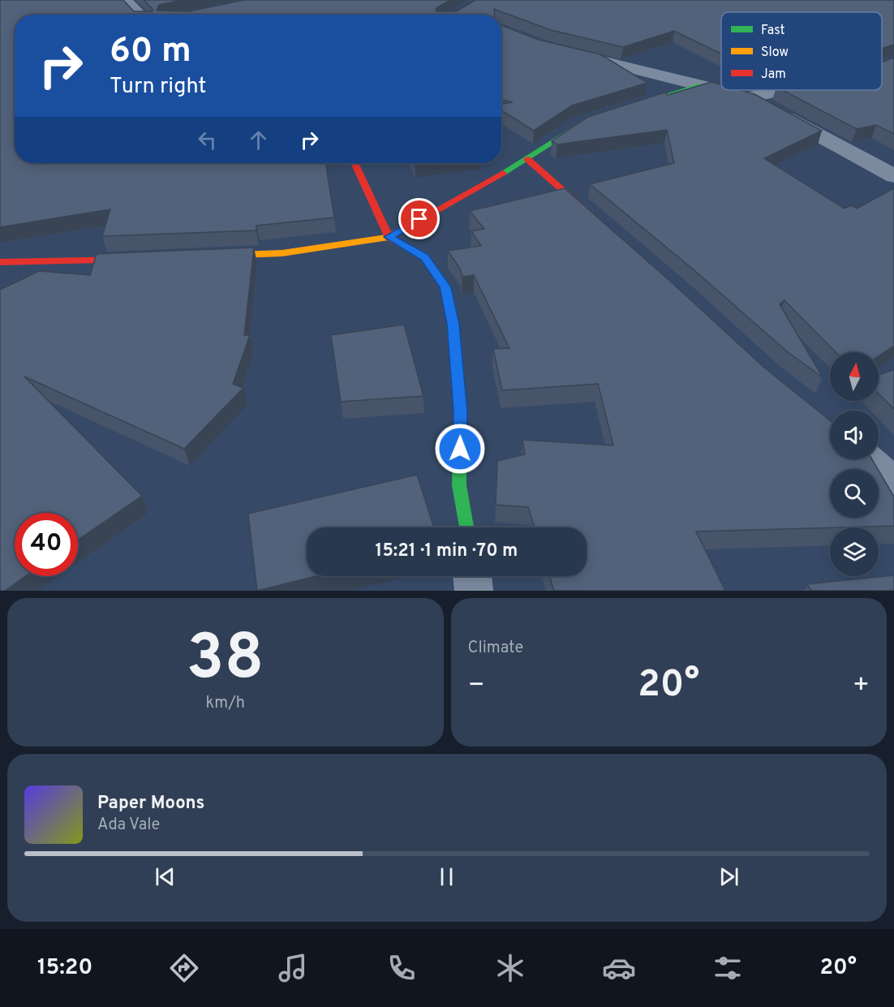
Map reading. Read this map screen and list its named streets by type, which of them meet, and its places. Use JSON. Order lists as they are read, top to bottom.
{
  "legend": ["Fast", "Slow", "Jam"],
  "north": "top",
  "page": {
    "turn": ["60 m", "Turn right"],
    "limit": "40",
    "trip": "15:21 · 1 min · 70 m",
    "tile": [
      ["38", "km/h"],
      "Climate"
    ],
    "heat": ["−", "20°", "+"],
    "song": ["Paper Moons", "Ada Vale"],
    "tabs": ["15:20", "20°"]
  }
}
